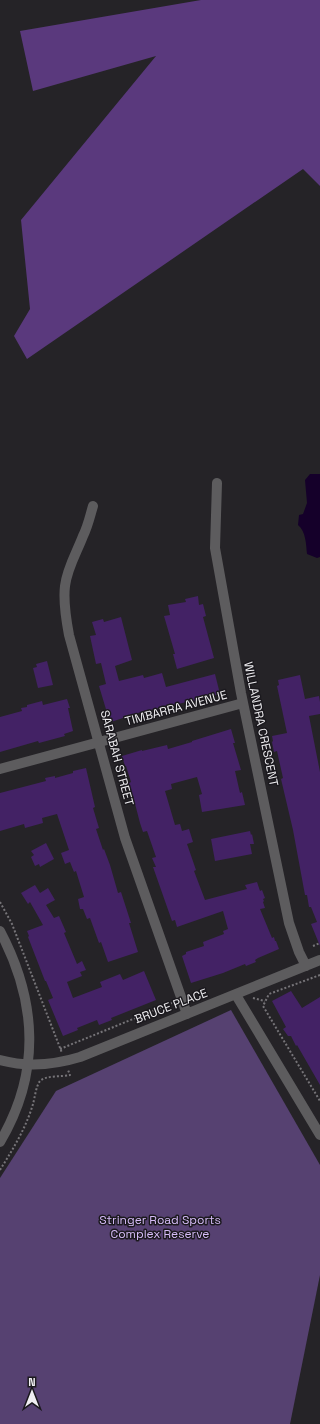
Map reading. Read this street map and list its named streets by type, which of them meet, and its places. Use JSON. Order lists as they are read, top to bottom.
{
  "streets": {
    "street": [
      "TIMBARRA AVENUE",
      "WILLANDRA CRESCENT",
      "SARABAH STREET",
      "BRUCE PLACE"
    ]
  },
  "crossings": [
    ["TIMBARRA AVENUE", "WILLANDRA CRESCENT"],
    ["TIMBARRA AVENUE", "SARABAH STREET"],
    ["WILLANDRA CRESCENT", "BRUCE PLACE"],
    ["SARABAH STREET", "BRUCE PLACE"]
  ],
  "parks": ["Stringer Road Sports Complex Reserve"],
  "north": "top"
}
